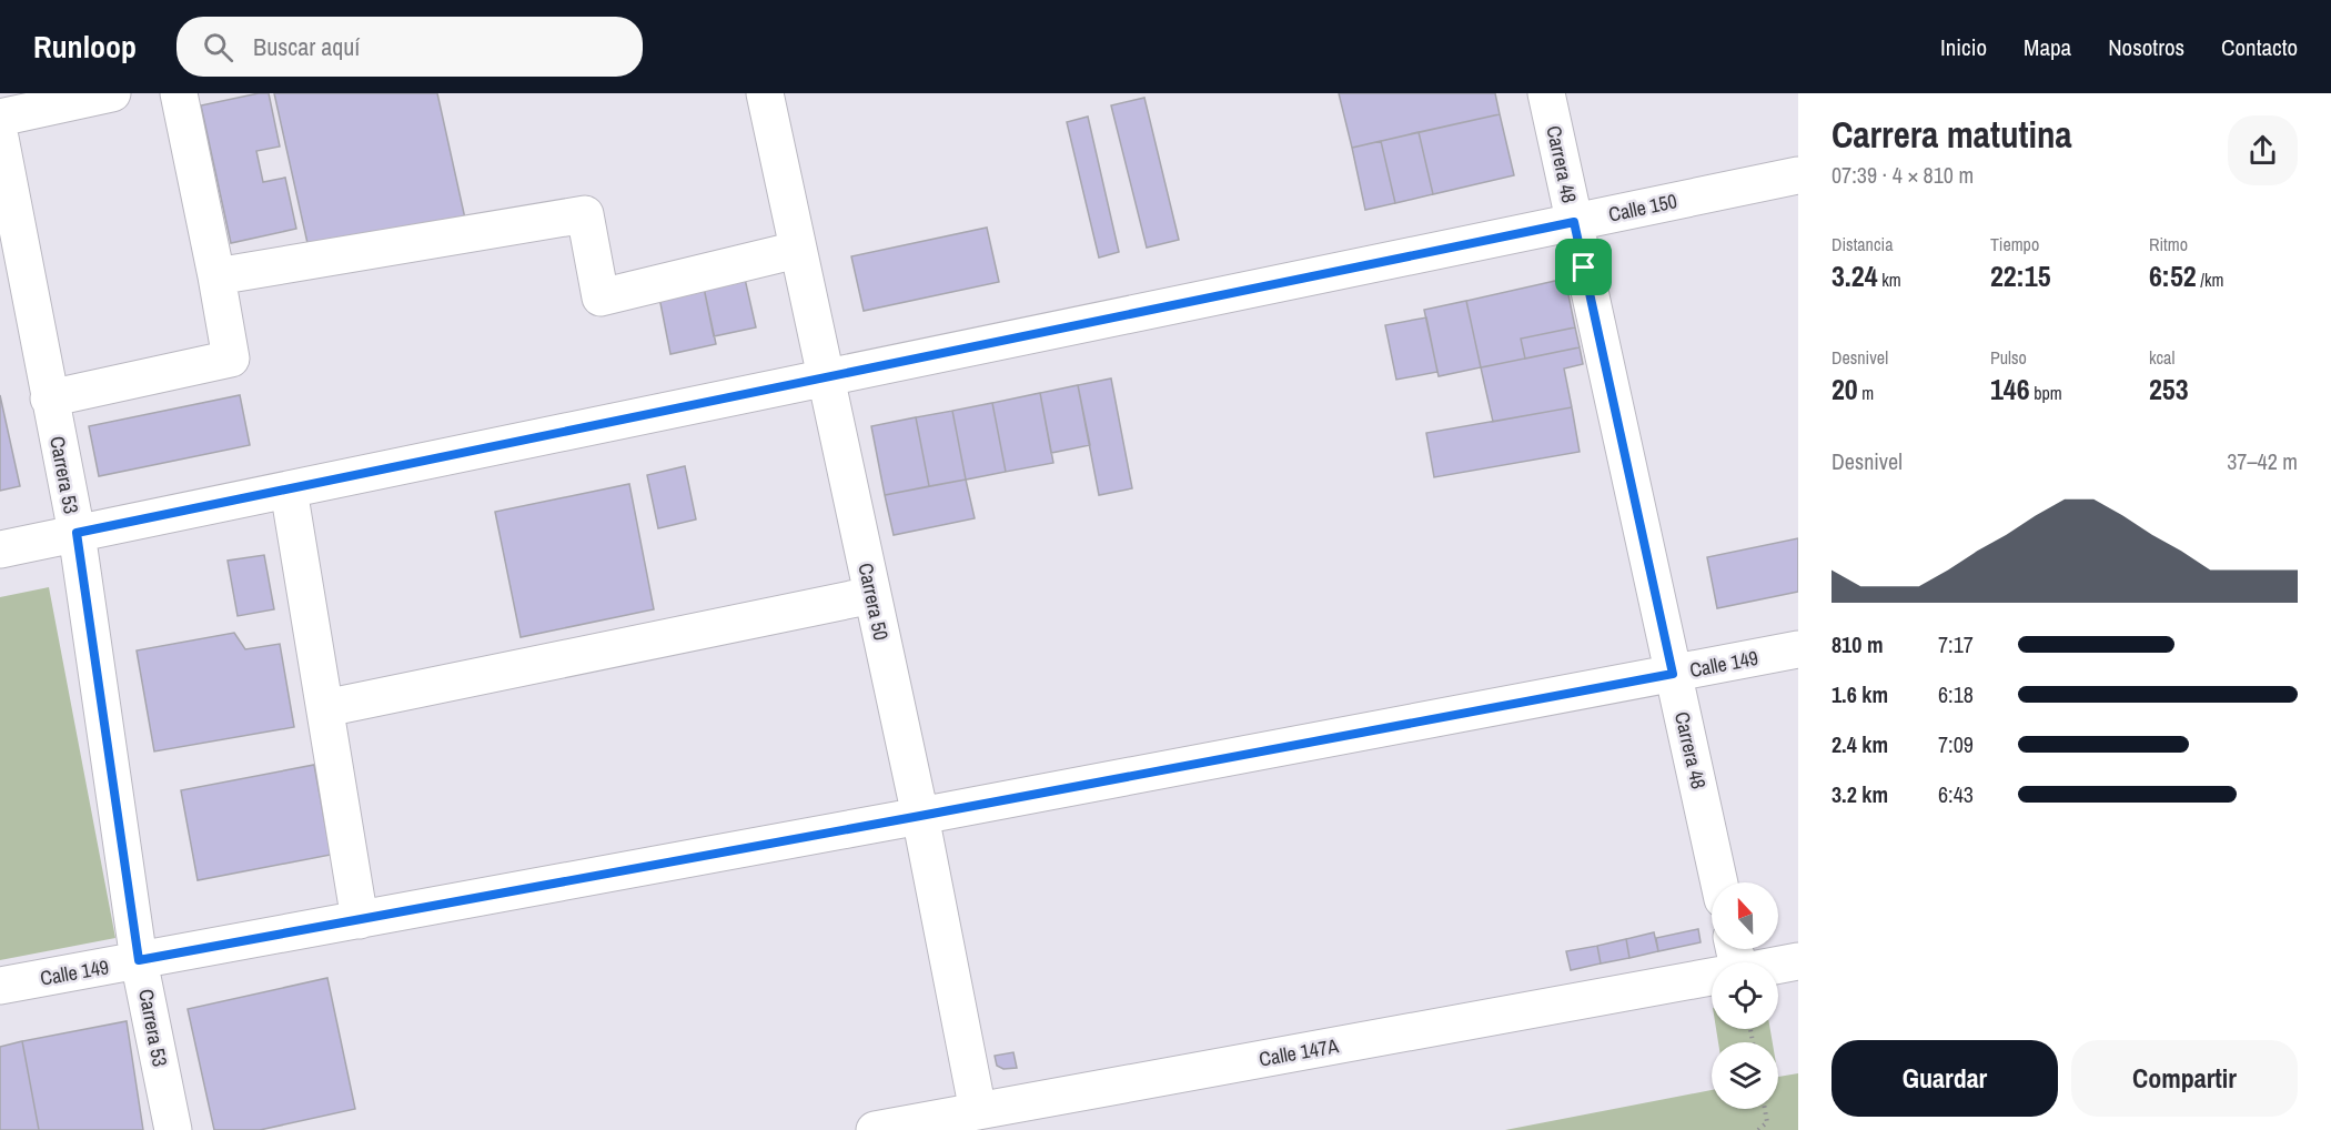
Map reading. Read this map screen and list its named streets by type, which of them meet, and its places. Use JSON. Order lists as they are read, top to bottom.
{
  "streets": {
    "street": [
      "Carrera 48",
      "Calle 150",
      "Carrera 53",
      "Carrera 50",
      "Calle 149",
      "Calle 147A"
    ]
  },
  "crossings": [
    ["Carrera 48", "Calle 150"],
    ["Carrera 48", "Calle 149"],
    ["Calle 150", "Carrera 53"],
    ["Calle 150", "Carrera 50"],
    ["Carrera 53", "Calle 149"],
    ["Carrera 50", "Calle 149"],
    ["Carrera 50", "Calle 147A"]
  ],
  "north": "top",
  "page": {
    "header": "Runloop",
    "search": "Buscar aquí",
    "nav": [
      "Inicio",
      "Mapa",
      "Nosotros",
      "Contacto"
    ],
    "heading": ["Carrera matutina", "07:39 · 4 × 810 m"],
    "stats": [
      ["Distancia", "3.24 km"],
      ["Tiempo", "22:15"],
      ["Ritmo", "6:52 /km"],
      ["Desnivel", "20 m"],
      ["Pulso", "146 bpm"],
      ["kcal", "253"]
    ],
    "chart": ["Desnivel", "37–42 m"],
    "list": [
      {
        "name": "810 m",
        "note": "7:17"
      },
      {
        "name": "1.6 km",
        "note": "6:18"
      },
      {
        "name": "2.4 km",
        "note": "7:09"
      },
      {
        "name": "3.2 km",
        "note": "6:43"
      }
    ],
    "buttons": ["Guardar", "Compartir"]
  }
}
